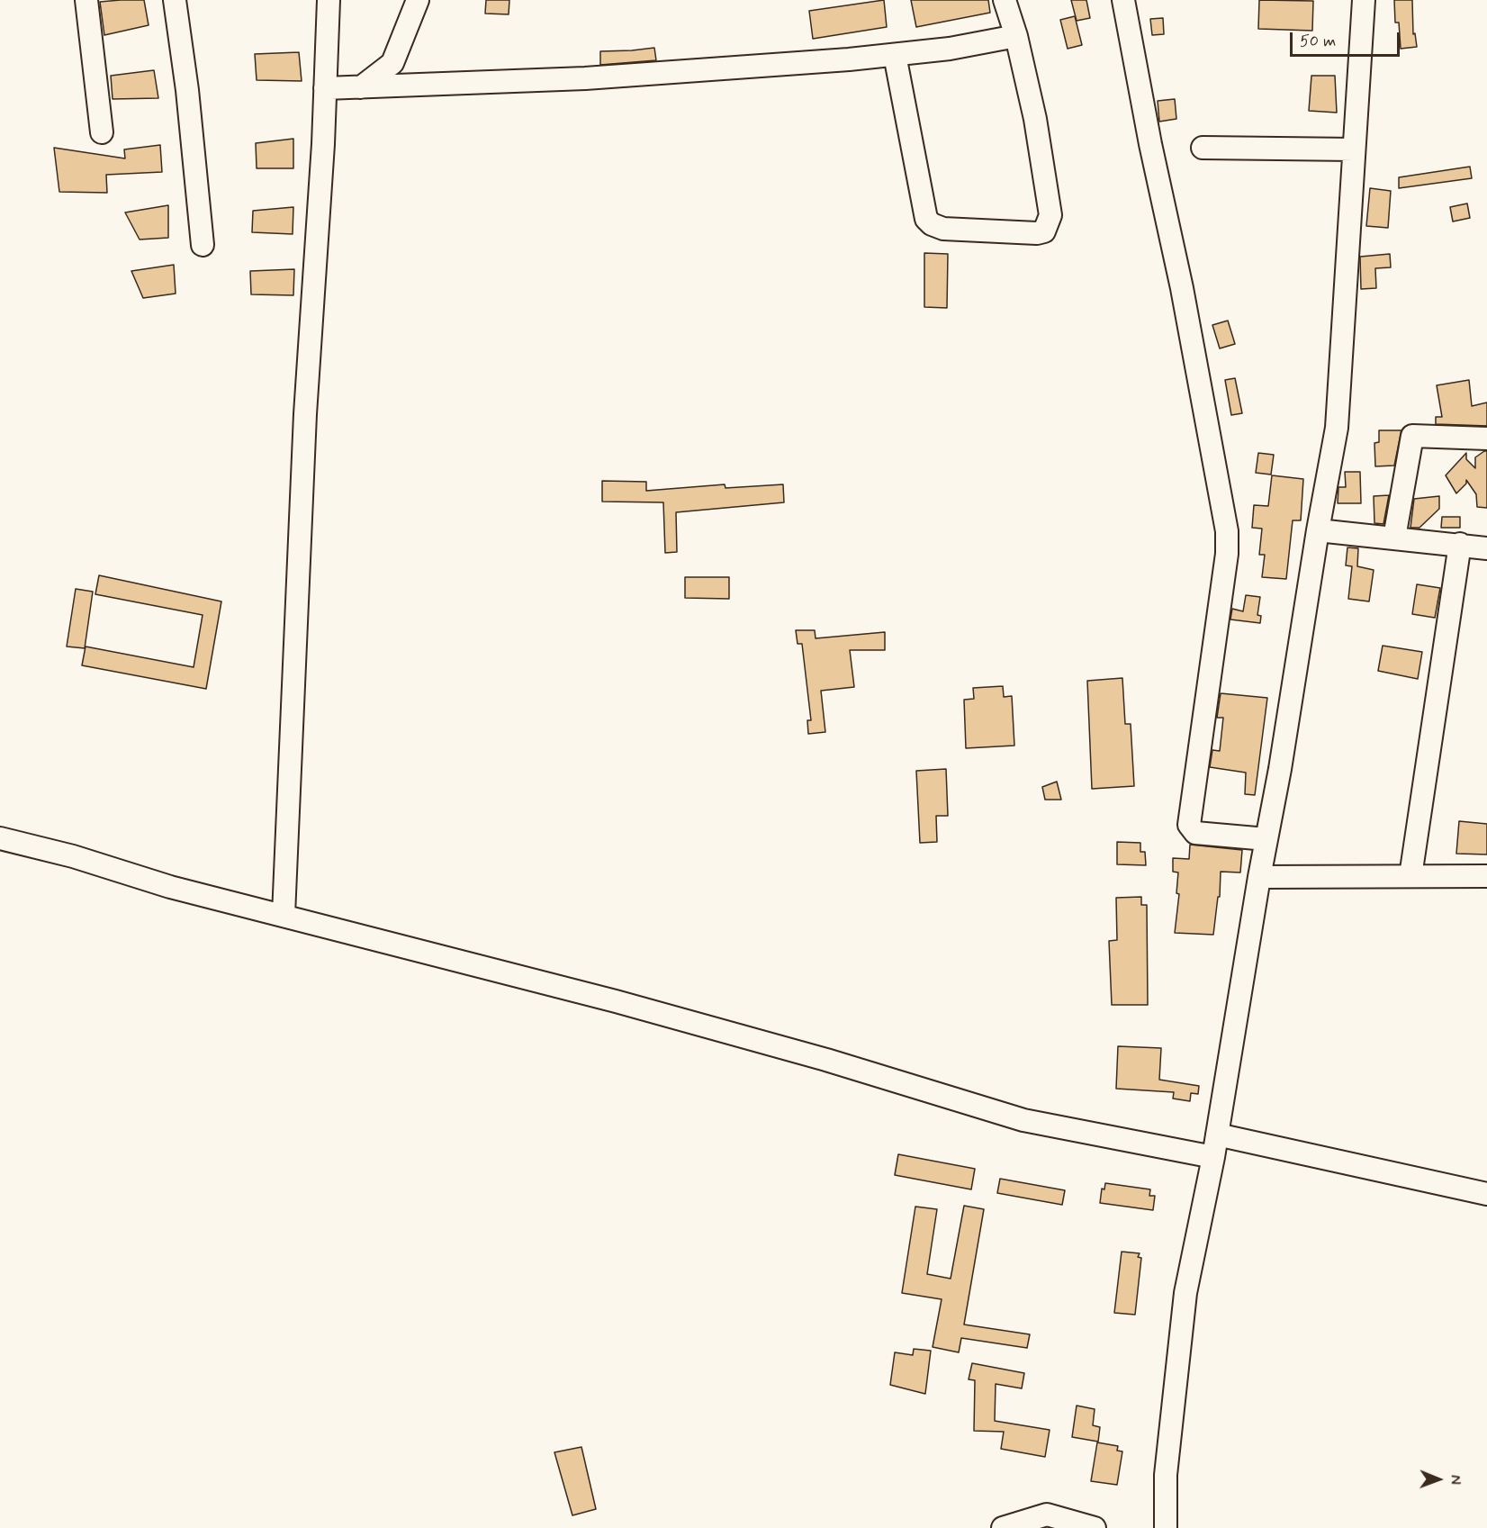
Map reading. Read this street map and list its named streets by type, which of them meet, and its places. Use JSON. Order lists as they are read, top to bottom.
{
  "scale_bar": "50 m",
  "north": "right"
}
